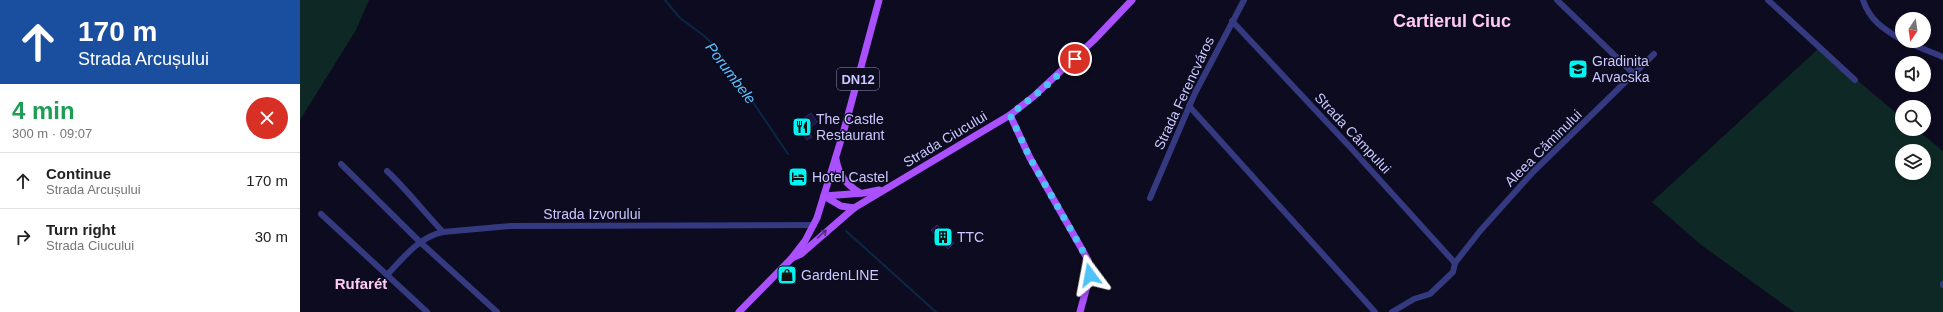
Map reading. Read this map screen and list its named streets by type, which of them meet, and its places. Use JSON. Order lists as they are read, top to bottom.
{
  "streets": {
    "main road": ["DN12", "Strada Ciucului"],
    "street": [
      "Strada Ferencváros",
      "Strada Câmpului",
      "Aleea Căminului",
      "Strada Izvorului"
    ]
  },
  "crossings": [
    ["DN12", "Strada Izvorului"],
    ["Strada Ferencváros", "Strada Câmpului"],
    ["Strada Câmpului", "Aleea Căminului"]
  ],
  "districts": ["Cartierul Ciuc", "Rufarét"],
  "water": ["Porumbele"],
  "places": {
    "school or university": ["Gradinita Arvacska"],
    "restaurant": ["The Castle Restaurant"],
    "hotel": ["Hotel Castel"],
    "building": ["TTC"],
    "shop": ["GardenLINE"]
  },
  "north": "bottom",
  "page": {
    "turn": ["170 m", "Strada Arcușului"],
    "heading": ["4 min", "300 m · 09:07"],
    "list": [
      {
        "name": "Continue",
        "note": "Strada Arcușului",
        "value": "170 m"
      },
      {
        "name": "Turn right",
        "note": "Strada Ciucului",
        "value": "30 m"
      }
    ]
  }
}
